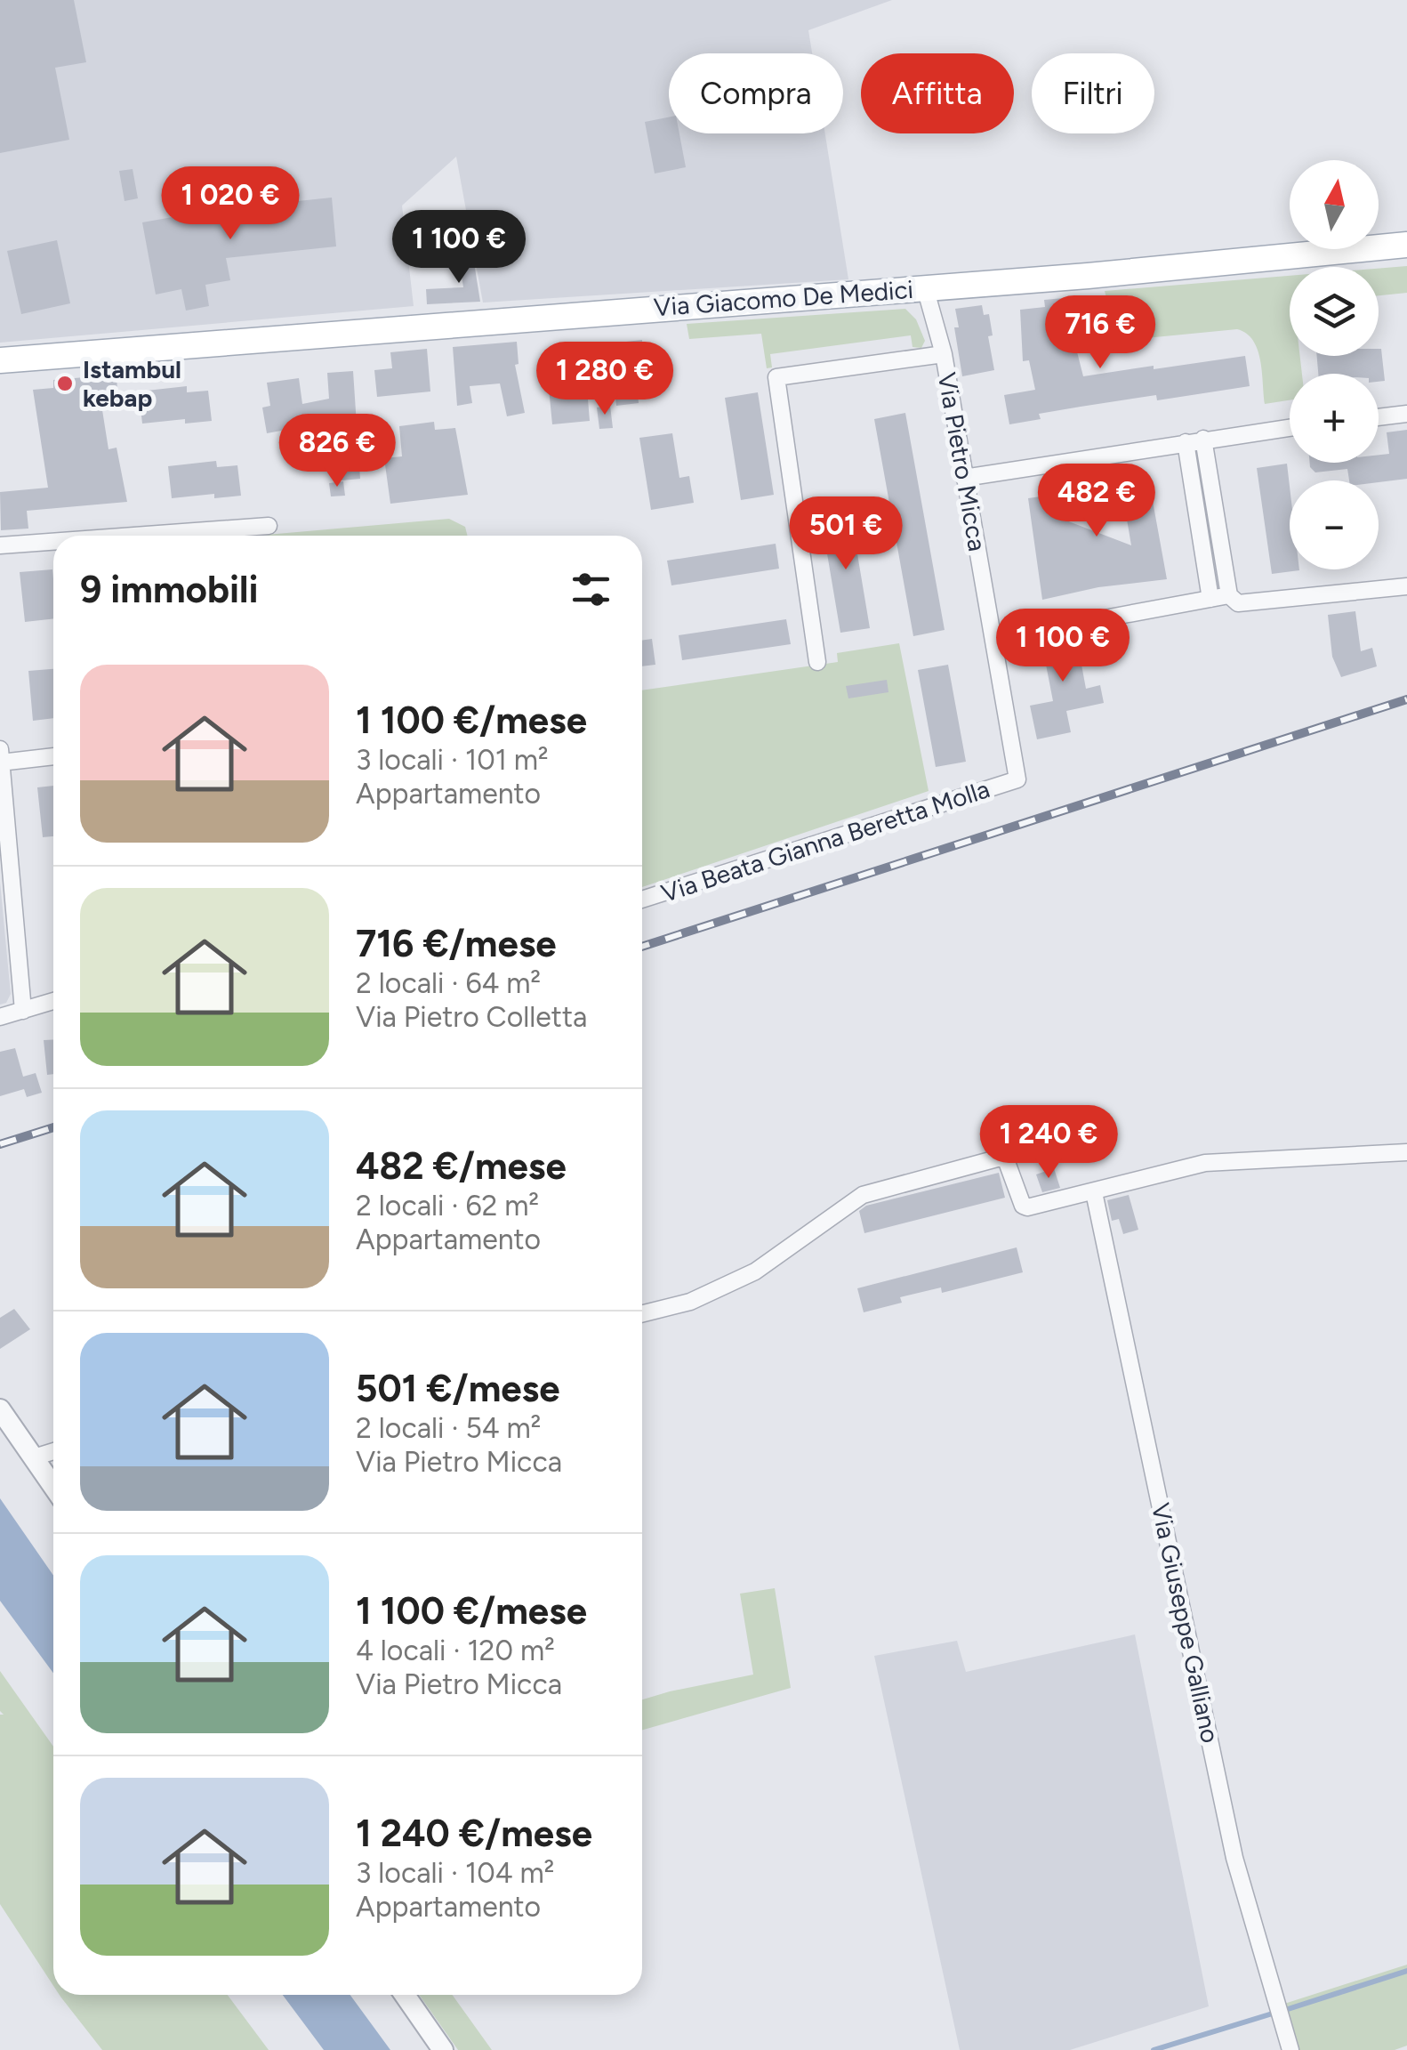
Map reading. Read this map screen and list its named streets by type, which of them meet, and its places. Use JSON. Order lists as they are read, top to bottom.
{
  "streets": {
    "main road": ["Via Giacomo De Medici"],
    "street": ["Via Pietro Micca", "Via Beata Gianna Beretta Molla", "Via Giuseppe Galliano"]
  },
  "crossings": [
    ["Via Giacomo De Medici", "Via Pietro Micca"],
    ["Via Pietro Micca", "Via Beata Gianna Beretta Molla"]
  ],
  "places": ["Istambul kebap"],
  "north": "top",
  "page": {
    "chip": ["Compra", "Affitta", "Filtri"],
    "map_buttons": ["+", "−"],
    "price": [
      "1 020 €",
      "1 100 €",
      "716 €",
      "1 280 €",
      "826 €",
      "482 €",
      "501 €",
      "1 100 €",
      "1 240 €"
    ],
    "heading": "9 immobili",
    "list": [
      {
        "name": "1 100 €/mese",
        "note": "3 locali · 101 m² · Appartamento"
      },
      {
        "name": "716 €/mese",
        "note": "2 locali · 64 m² · Via Pietro Colletta"
      },
      {
        "name": "482 €/mese",
        "note": "2 locali · 62 m² · Appartamento"
      },
      {
        "name": "501 €/mese",
        "note": "2 locali · 54 m² · Via Pietro Micca"
      },
      {
        "name": "1 100 €/mese",
        "note": "4 locali · 120 m² · Via Pietro Micca"
      },
      {
        "name": "1 240 €/mese",
        "note": "3 locali · 104 m² · Appartamento"
      }
    ]
  }
}
